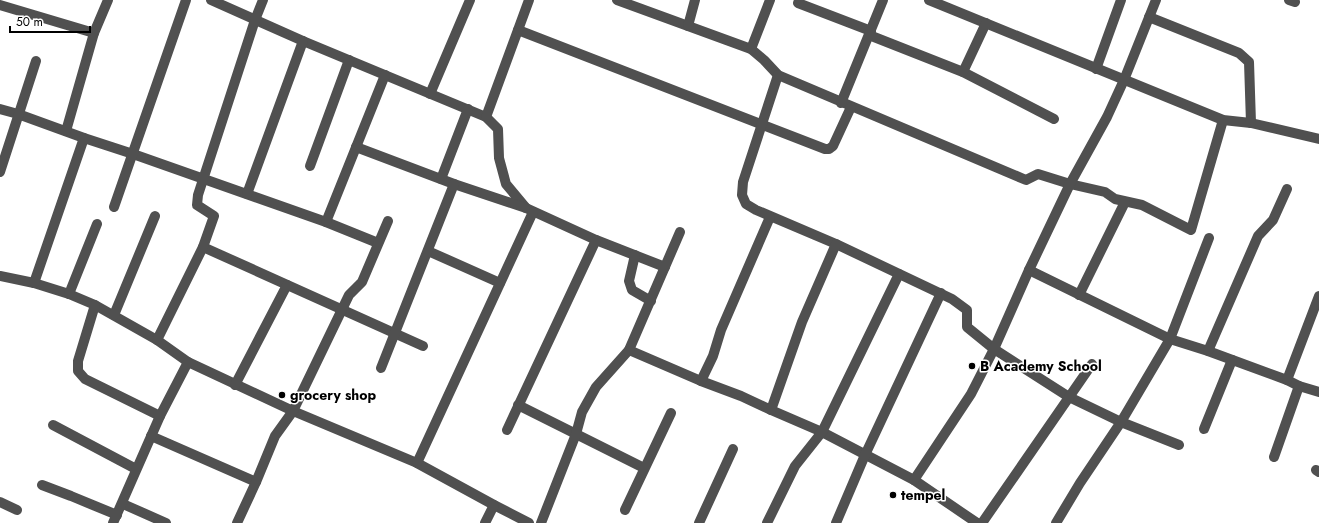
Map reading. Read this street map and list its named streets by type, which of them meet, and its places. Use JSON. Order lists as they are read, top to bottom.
{
  "places": ["B Academy School", "grocery shop", "tempel"],
  "scale_bar": "50 m"
}
